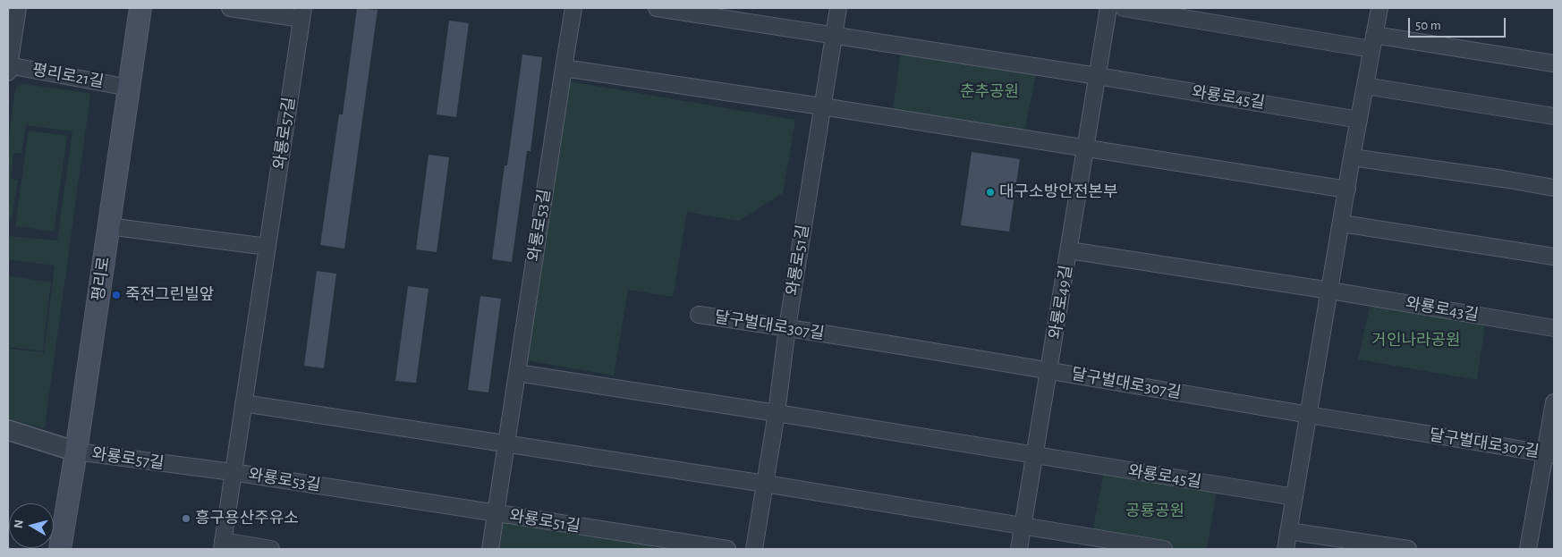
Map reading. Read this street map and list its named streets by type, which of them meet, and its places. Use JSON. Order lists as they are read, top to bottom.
{
  "streets": {
    "main road": ["평리로"],
    "street": [
      "평리로21길",
      "와룡로45길",
      "와룡로57길",
      "와룡로53길",
      "와룡로51길",
      "와룡로49길",
      "와룡로43길",
      "달구벌대로307길"
    ]
  },
  "crossings": [
    ["평리로21길", "평리로"],
    ["와룡로45길", "와룡로49길"],
    ["와룡로57길", "와룡로53길"],
    ["와룡로57길", "평리로"],
    ["와룡로53길", "와룡로51길"],
    ["와룡로51길", "달구벌대로307길"],
    ["와룡로49길", "달구벌대로307길"]
  ],
  "parks": ["춘추공원", "거인나라공원", "공룡공원"],
  "places": ["대구소방안전본부", "죽전그린빌앞", "흥구용산주유소"],
  "scale_bar": "50 m",
  "north": "left"
}
